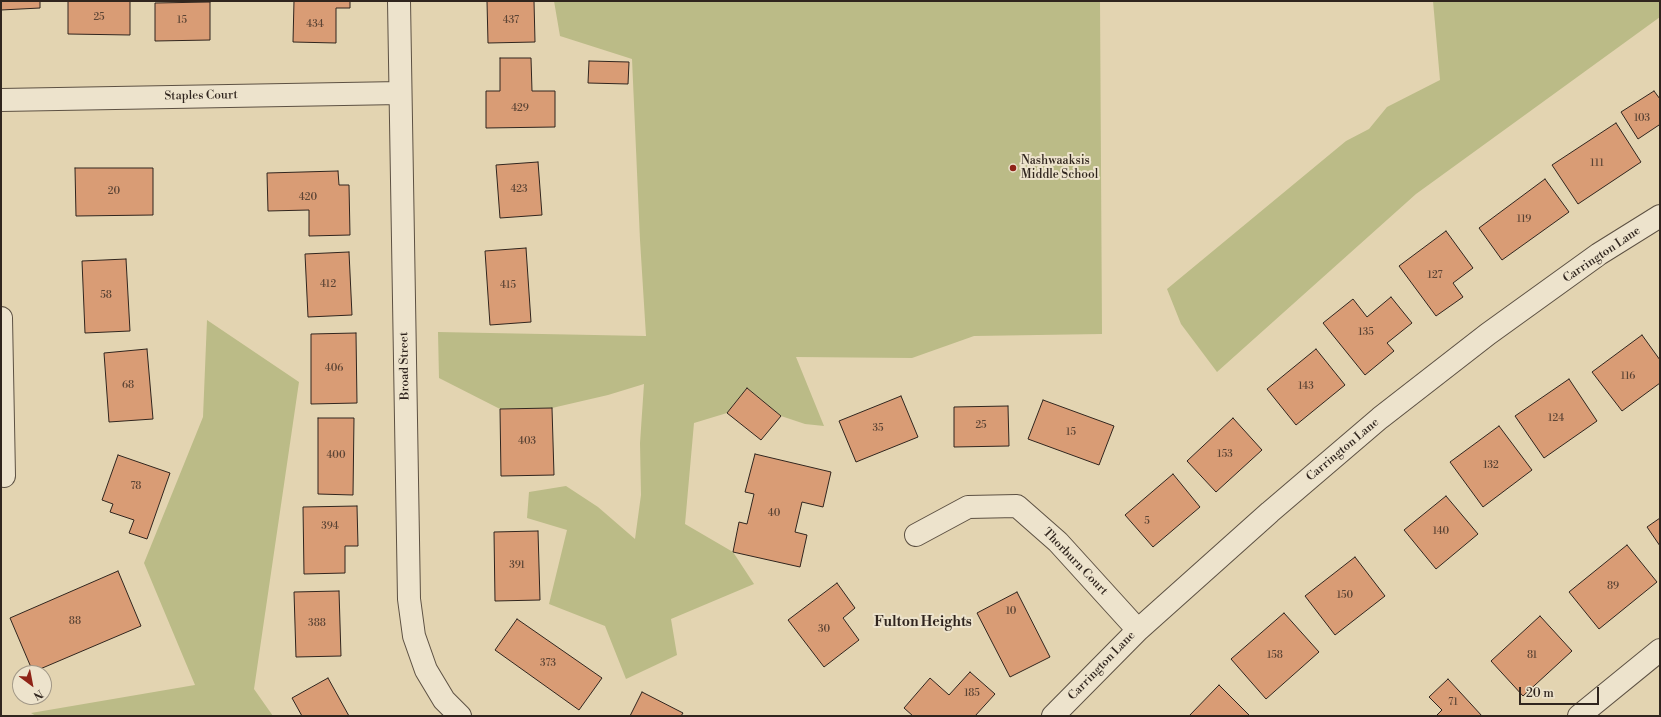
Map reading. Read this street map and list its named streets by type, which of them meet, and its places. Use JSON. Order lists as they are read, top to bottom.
{
  "streets": {
    "street": [
      "Staples Court",
      "Carrington Lane",
      "Broad Street",
      "Thorburn Court"
    ]
  },
  "crossings": [
    ["Staples Court", "Broad Street"],
    ["Carrington Lane", "Thorburn Court"]
  ],
  "districts": ["Fulton Heights"],
  "places": ["Nashwaaksis Middle School"],
  "house_numbers": [
    "25",
    "15",
    "437",
    "434",
    "429",
    "103",
    "111",
    "423",
    "20",
    "420",
    "119",
    "127",
    "412",
    "415",
    "58",
    "135",
    "406",
    "116",
    "68",
    "143",
    "124",
    "25",
    "35",
    "15",
    "403",
    "153",
    "400",
    "132",
    "78",
    "40",
    "5",
    "394",
    "140",
    "391",
    "89",
    "150",
    "10",
    "88",
    "388",
    "30",
    "158",
    "81",
    "373",
    "185",
    "71"
  ],
  "scale_bar": "20 m",
  "north": "bottom right"
}
